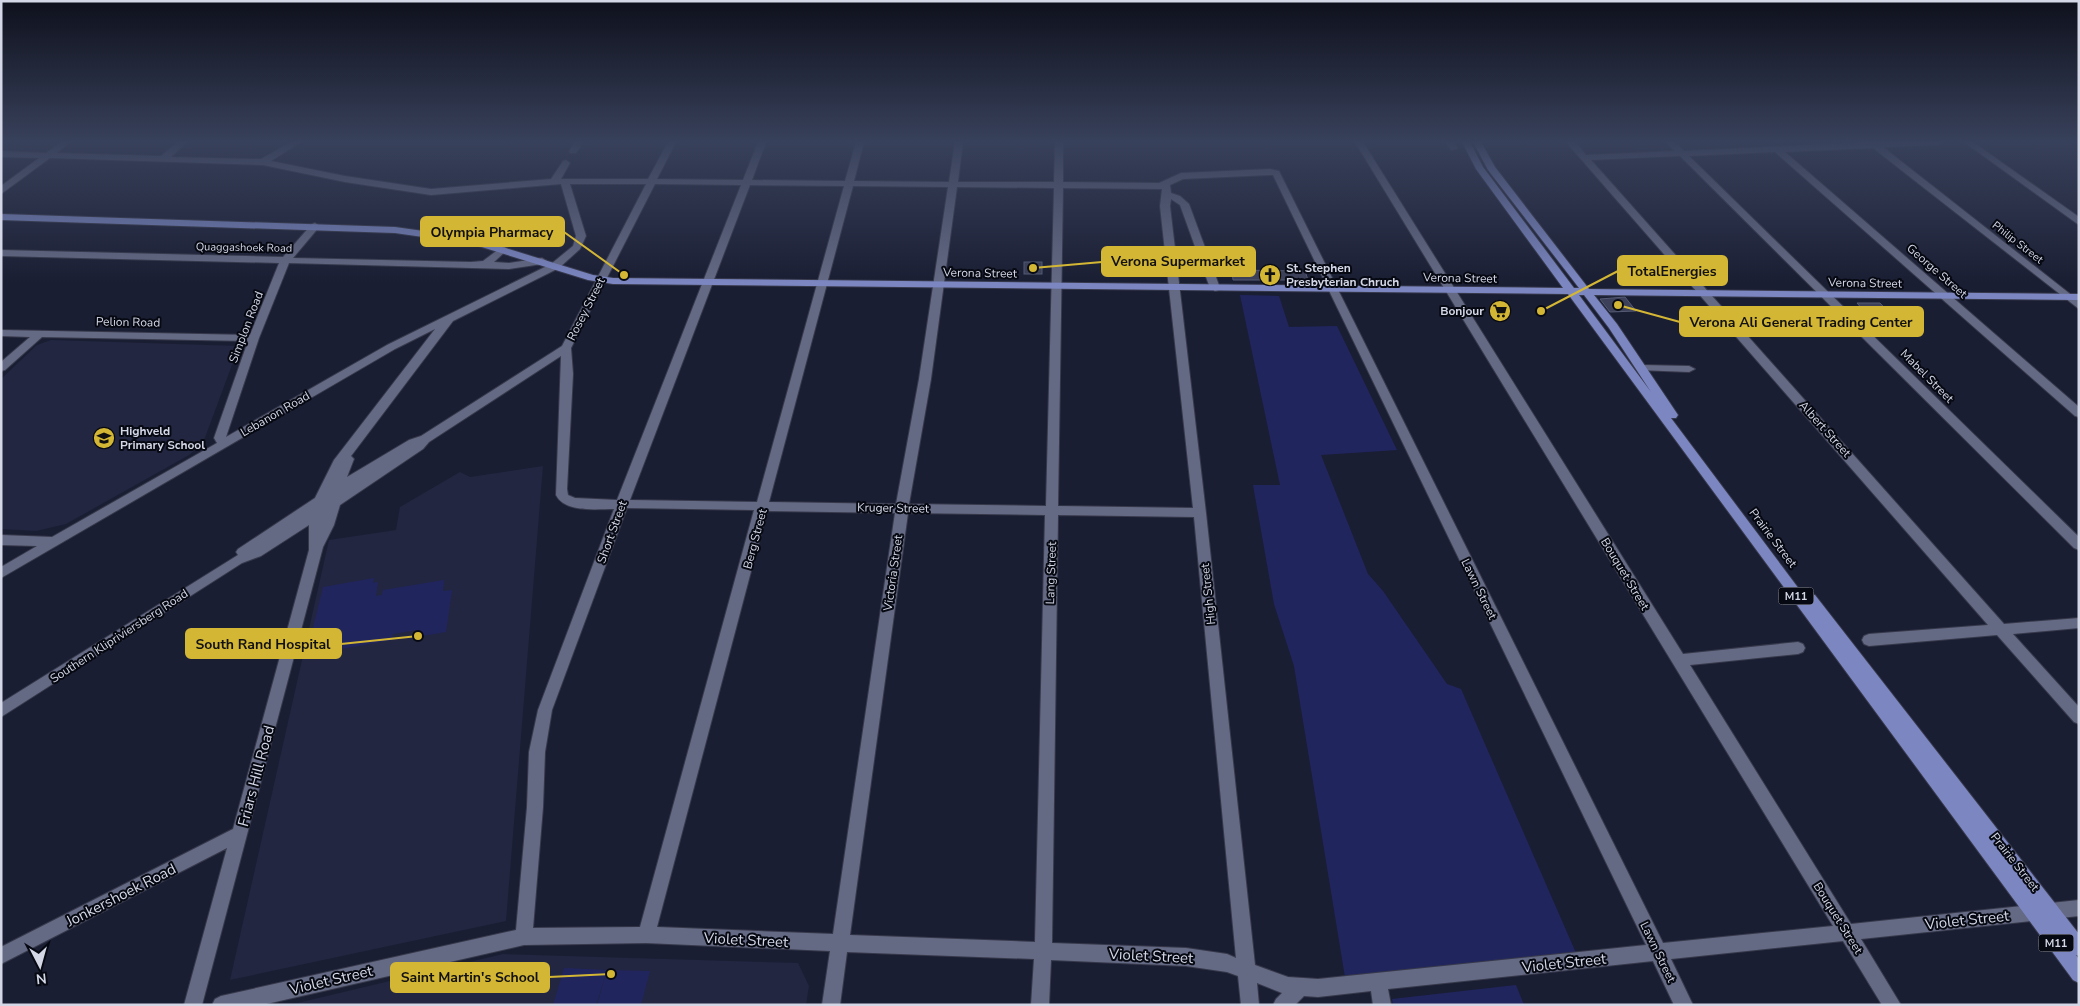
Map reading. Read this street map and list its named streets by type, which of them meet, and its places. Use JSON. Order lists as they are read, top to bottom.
{
  "streets": {
    "main road": ["Verona Street", "Prairie Street", "M11"],
    "street": [
      "Philip Street",
      "Quaggashoek Road",
      "George Street",
      "Rosey Street",
      "Pelion Road",
      "Simplon Road",
      "Mabel Street",
      "Lebanon Road",
      "Albert Street",
      "Kruger Street",
      "Short Street",
      "Berg Street",
      "Victoria Street",
      "Lang Street",
      "Bouquet Street",
      "Lawn Street",
      "High Street",
      "Southern Klipriviersberg Road",
      "Friars Hill Road",
      "Jonkershoek Road",
      "Violet Street"
    ]
  },
  "crossings": [
    ["Philip Street", "Verona Street"],
    ["Quaggashoek Road", "Verona Street"],
    ["Quaggashoek Road", "Simplon Road"],
    ["George Street", "Verona Street"],
    ["Verona Street", "Rosey Street"],
    ["Verona Street", "Simplon Road"],
    ["Verona Street", "Mabel Street"],
    ["Verona Street", "Lebanon Road"],
    ["Verona Street", "Albert Street"],
    ["Verona Street", "Short Street"],
    ["Verona Street", "Prairie Street"],
    ["Verona Street", "Berg Street"],
    ["Verona Street", "Victoria Street"],
    ["Verona Street", "Lang Street"],
    ["Verona Street", "Bouquet Street"],
    ["Verona Street", "Lawn Street"],
    ["Verona Street", "High Street"],
    ["Rosey Street", "Kruger Street"],
    ["Rosey Street", "Southern Klipriviersberg Road"],
    ["Pelion Road", "Simplon Road"],
    ["Simplon Road", "Lebanon Road"],
    ["Lebanon Road", "Friars Hill Road"],
    ["Kruger Street", "Short Street"],
    ["Kruger Street", "Berg Street"],
    ["Kruger Street", "Victoria Street"],
    ["Kruger Street", "Lang Street"],
    ["Kruger Street", "High Street"],
    ["Short Street", "Violet Street"],
    ["Prairie Street", "Violet Street"],
    ["Berg Street", "Violet Street"],
    ["Victoria Street", "Violet Street"],
    ["Lang Street", "Violet Street"],
    ["Bouquet Street", "Violet Street"],
    ["Lawn Street", "Violet Street"],
    ["High Street", "Violet Street"],
    ["Southern Klipriviersberg Road", "Friars Hill Road"],
    ["Friars Hill Road", "Jonkershoek Road"]
  ],
  "places": {
    "other": [
      "Verona Supermarket",
      "Olympia Pharmacy",
      "Verona Ali General Trading Center",
      "TotalEnergies",
      "South Rand Hospital",
      "Saint Martin's School"
    ],
    "church": ["St. Stephen Presbyterian Chruch"],
    "supermarket": ["Bonjour"],
    "school or university": ["Highveld Primary School"]
  },
  "north": "bottom"
}
